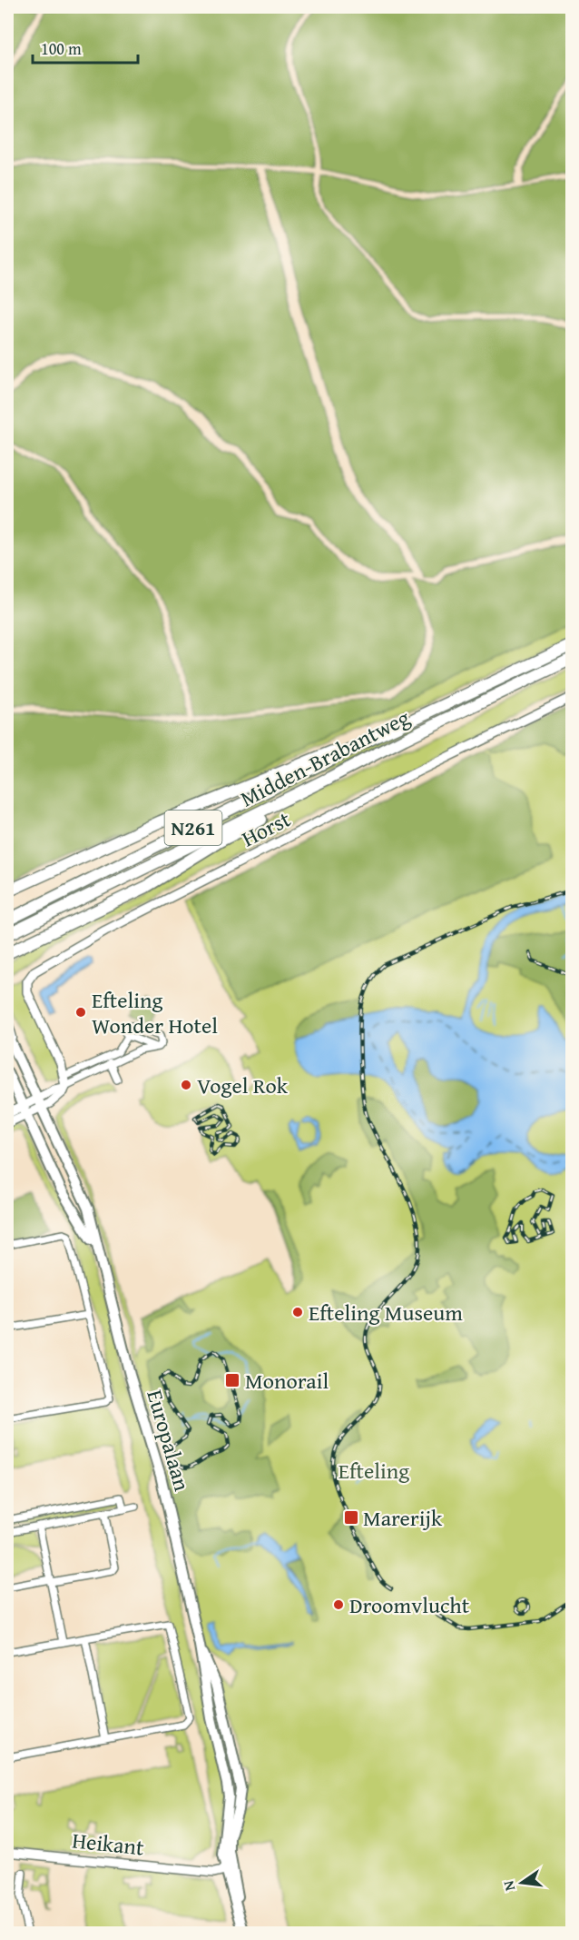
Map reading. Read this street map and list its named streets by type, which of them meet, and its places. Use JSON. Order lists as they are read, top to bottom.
{
  "streets": {
    "highway": ["Midden-Brabantweg", "N261"],
    "main road": ["Europalaan"],
    "street": ["Horst", "Heikant"]
  },
  "crossings": [
    ["Midden-Brabantweg", "N261"],
    ["Europalaan", "Heikant"]
  ],
  "parks": ["Efteling"],
  "places": {
    "other": [
      "Efteling Wonder Hotel",
      "Vogel Rok",
      "Efteling Museum",
      "Droomvlucht"
    ],
    "transit": ["Monorail", "Marerijk"]
  },
  "scale_bar": "100 m",
  "north": "left"
}
